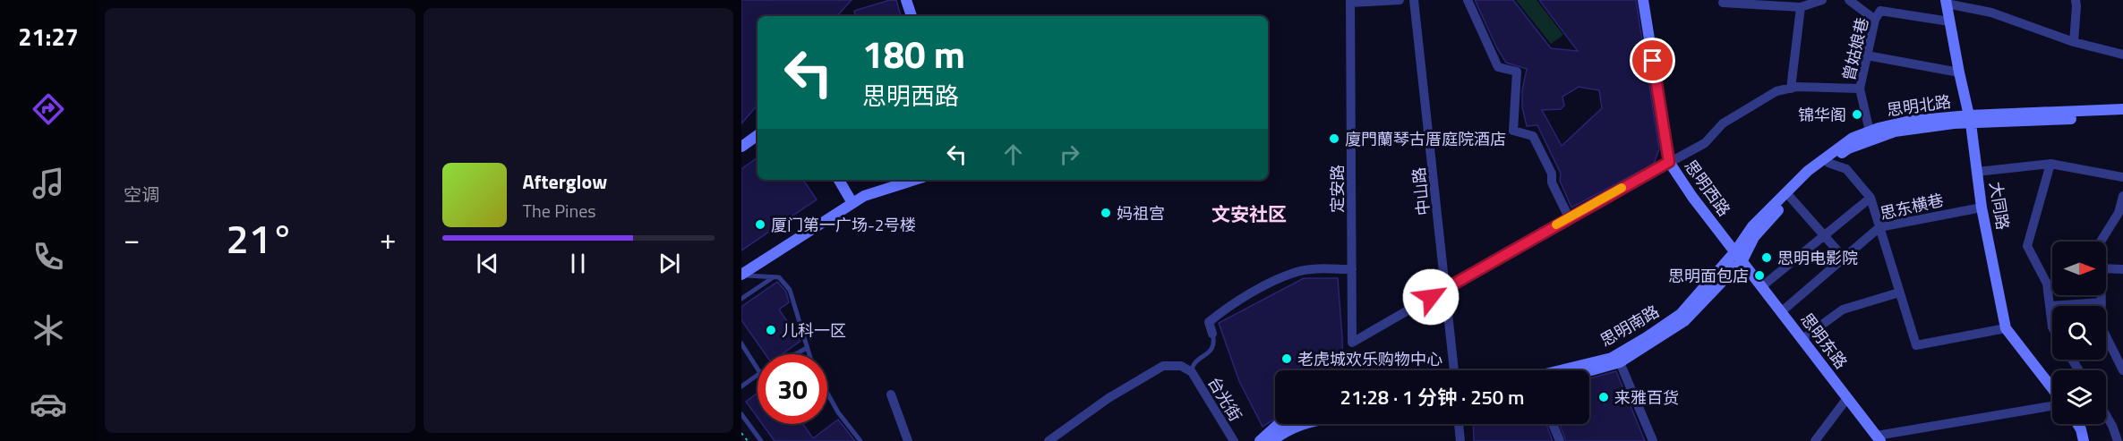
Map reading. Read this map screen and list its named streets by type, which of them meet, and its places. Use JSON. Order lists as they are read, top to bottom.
{
  "streets": {
    "main road": [
      "思明北路",
      "思明西路",
      "大同路",
      "思明南路",
      "思明东路"
    ],
    "street": [
      "曾姑娘巷",
      "定安路",
      "中山路",
      "思东横巷",
      "台光街"
    ]
  },
  "crossings": [
    ["曾姑娘巷", "思明北路"],
    ["曾姑娘巷", "大同路"],
    ["思明北路", "思明西路"],
    ["思明北路", "大同路"],
    ["思明北路", "思明南路"],
    ["思明北路", "思明东路"],
    ["思明西路", "思明南路"],
    ["思明西路", "思明东路"],
    ["定安路", "中山路"],
    ["大同路", "思东横巷"],
    ["思东横巷", "思明东路"],
    ["思明南路", "思明东路"]
  ],
  "districts": ["文安社区"],
  "places": [
    "锦华阁",
    "廈門蘭琴古厝庭院酒店",
    "妈祖宫",
    "厦门第一广场-2号楼",
    "思明电影院",
    "思明面包店",
    "儿科一区",
    "老虎城欢乐购物中心",
    "来雅百货"
  ],
  "north": "right",
  "page": {
    "tabs": "21:27",
    "tile": "空调",
    "turn": ["180 m", "思明西路"],
    "song": ["Afterglow", "The Pines"],
    "heat": ["−", "21°", "+"],
    "limit": "30",
    "trip": "21:28 · 1 分钟 · 250 m"
  }
}
